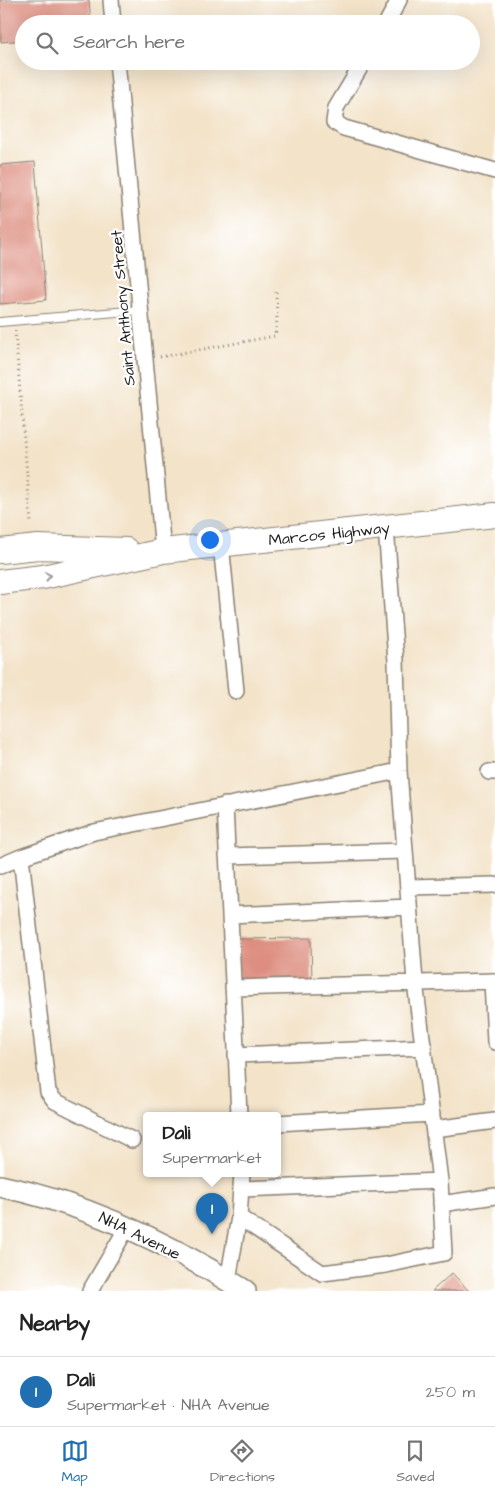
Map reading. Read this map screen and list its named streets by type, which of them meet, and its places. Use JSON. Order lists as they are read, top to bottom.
{
  "streets": {
    "main road": ["Marcos Highway"],
    "street": ["Saint Anthony Street", "NHA Avenue"]
  },
  "crossings": [
    ["Saint Anthony Street", "Marcos Highway"]
  ],
  "page": {
    "search": "Search here",
    "popup": ["Dali", "Supermarket"],
    "pins": "1",
    "heading": "Nearby",
    "list": [
      {
        "mark": "1",
        "name": "Dali",
        "note": "Supermarket · NHA Avenue",
        "value": "250 m"
      }
    ],
    "nav": ["Map", "Directions", "Saved"]
  }
}
